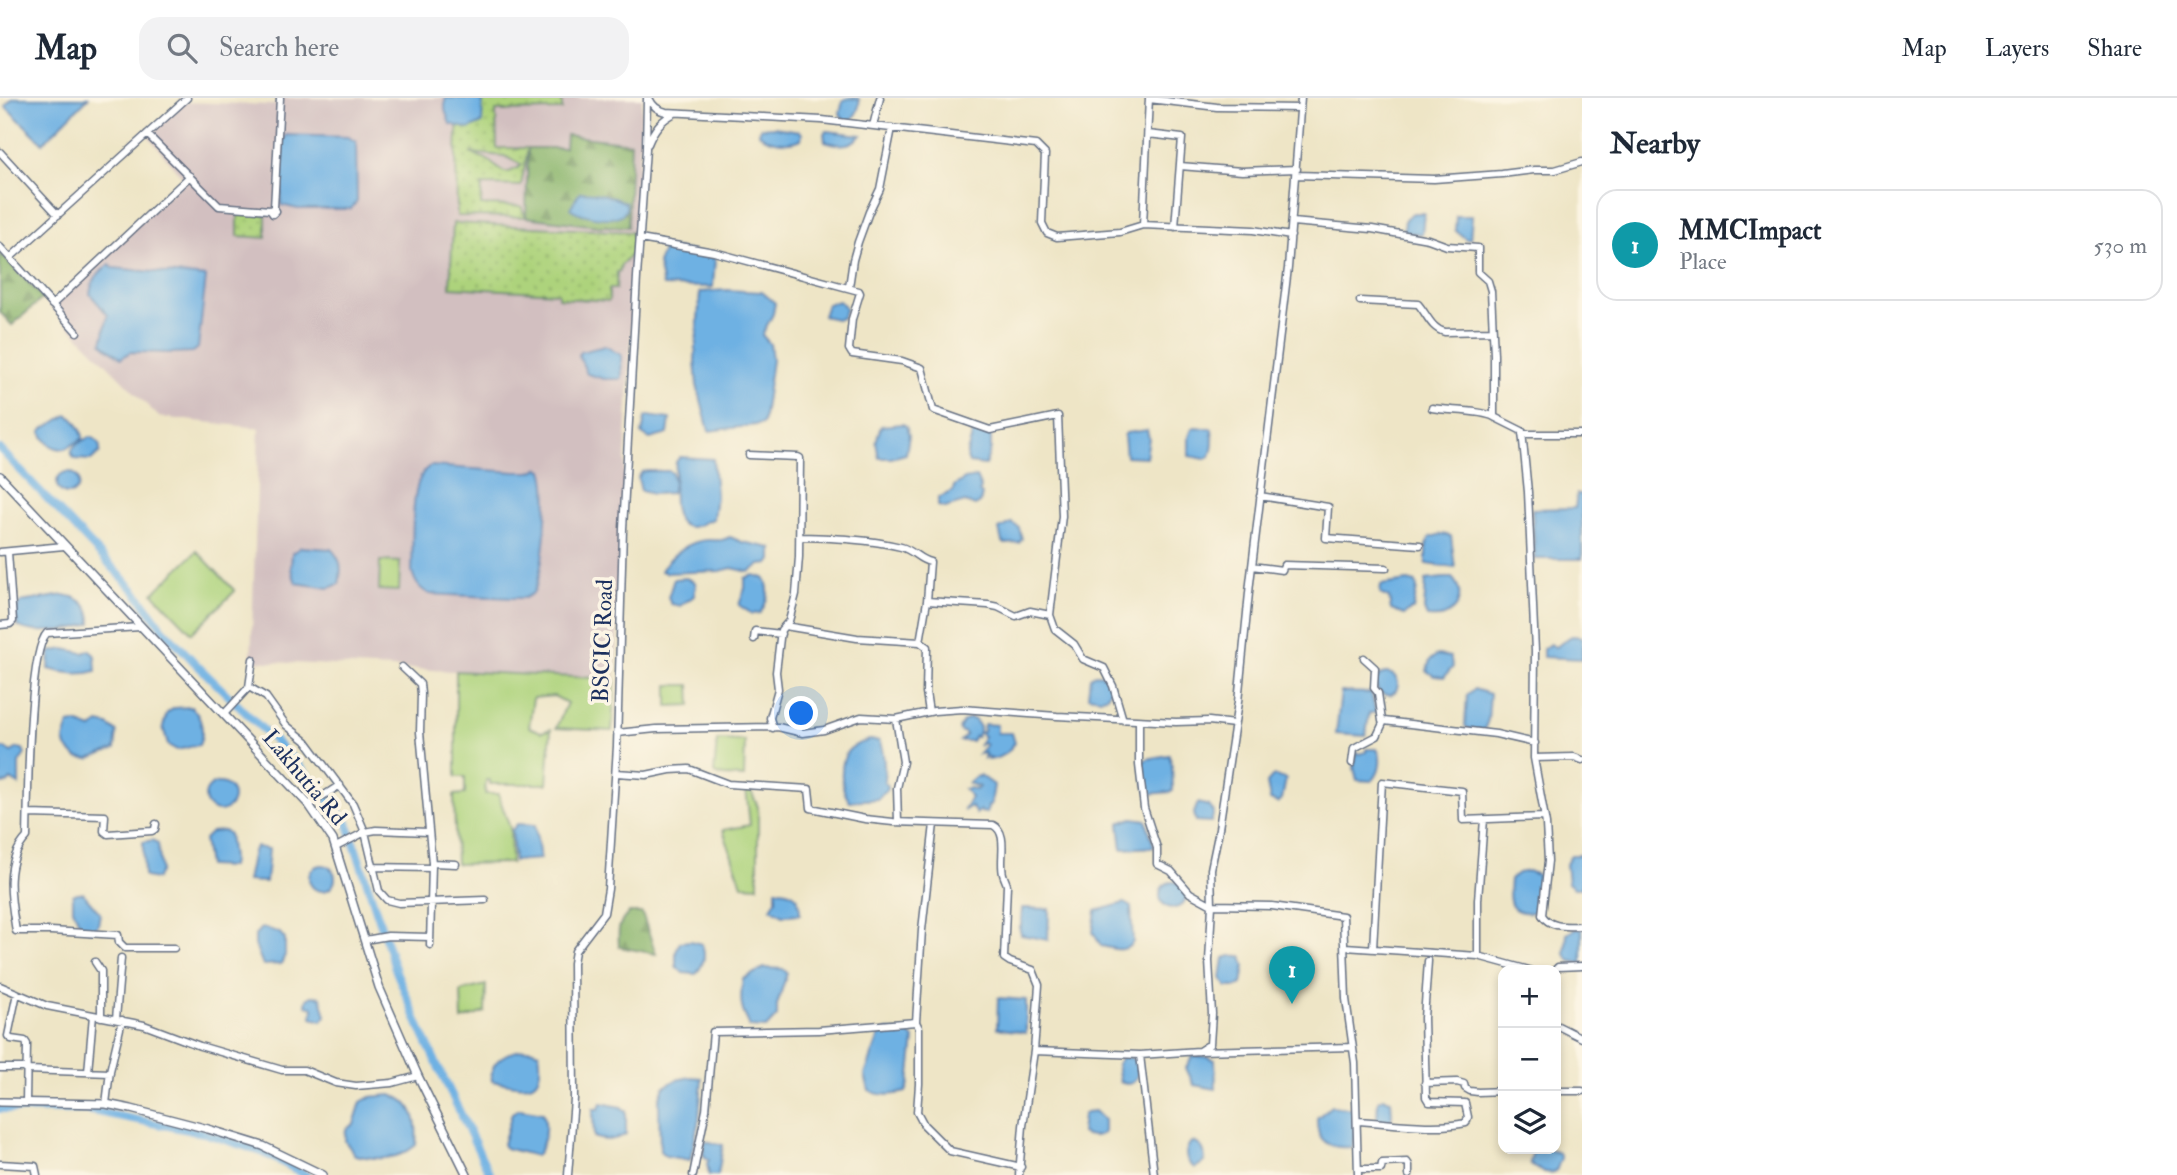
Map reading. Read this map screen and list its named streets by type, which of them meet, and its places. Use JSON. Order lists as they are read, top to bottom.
{
  "streets": {
    "street": ["BSCIC Road", "Lakhutia Rd"]
  },
  "page": {
    "header": "Map",
    "search": "Search here",
    "nav": ["Map", "Layers", "Share"],
    "heading": "Nearby",
    "list": [
      {
        "mark": "1",
        "name": "MMCImpact",
        "note": "Place",
        "value": "530 m"
      }
    ],
    "pins": "1",
    "map_buttons": ["+", "−"]
  }
}
